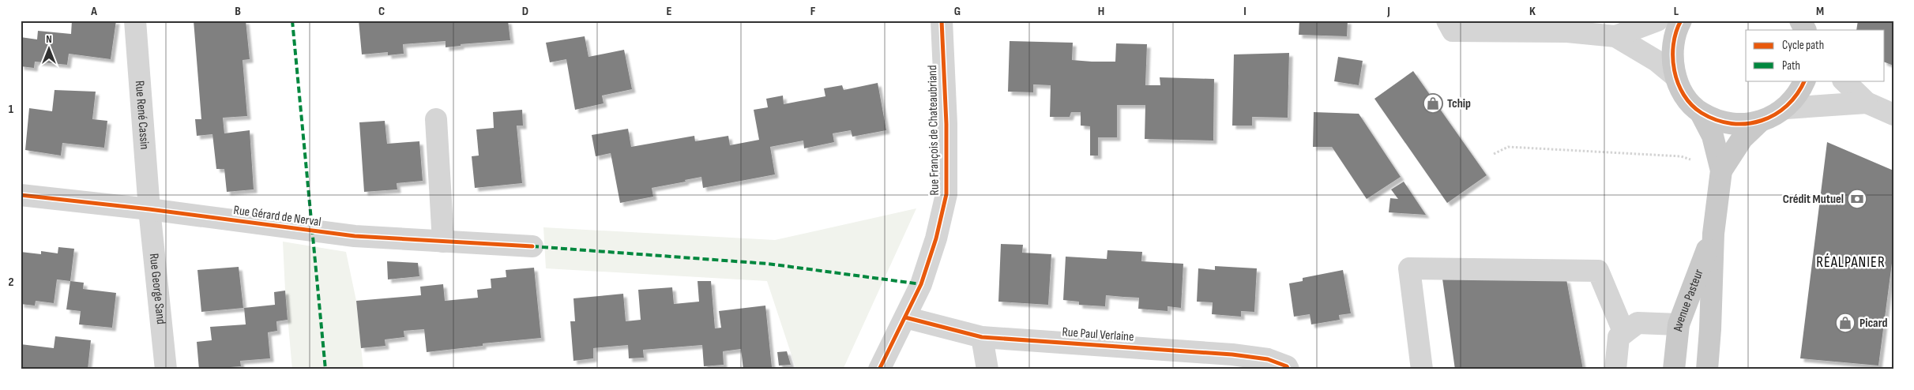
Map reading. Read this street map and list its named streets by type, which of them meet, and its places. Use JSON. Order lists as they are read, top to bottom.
{
  "streets": {
    "main road": ["Avenue Pasteur"],
    "street": [
      "Rue René Cassin",
      "Rue François de Chateaubriand",
      "Rue Gérard de Nerval",
      "Rue George Sand",
      "Rue Paul Verlaine"
    ]
  },
  "crossings": [
    ["Rue René Cassin", "Rue Gérard de Nerval"],
    ["Rue René Cassin", "Rue George Sand"],
    ["Rue François de Chateaubriand", "Rue Paul Verlaine"],
    ["Rue Gérard de Nerval", "Rue George Sand"]
  ],
  "districts": ["RÉALPANIER"],
  "places": {
    "shop": ["Tchip", "Picard"],
    "bank": ["Crédit Mutuel"]
  },
  "legend": ["Cycle path", "Path"],
  "north": "top",
  "grid": {
    "columns": [
      "A",
      "B",
      "C",
      "D",
      "E",
      "F",
      "G",
      "H",
      "I",
      "J",
      "K",
      "L",
      "M"
    ],
    "rows": ["1", "2"]
  }
}
